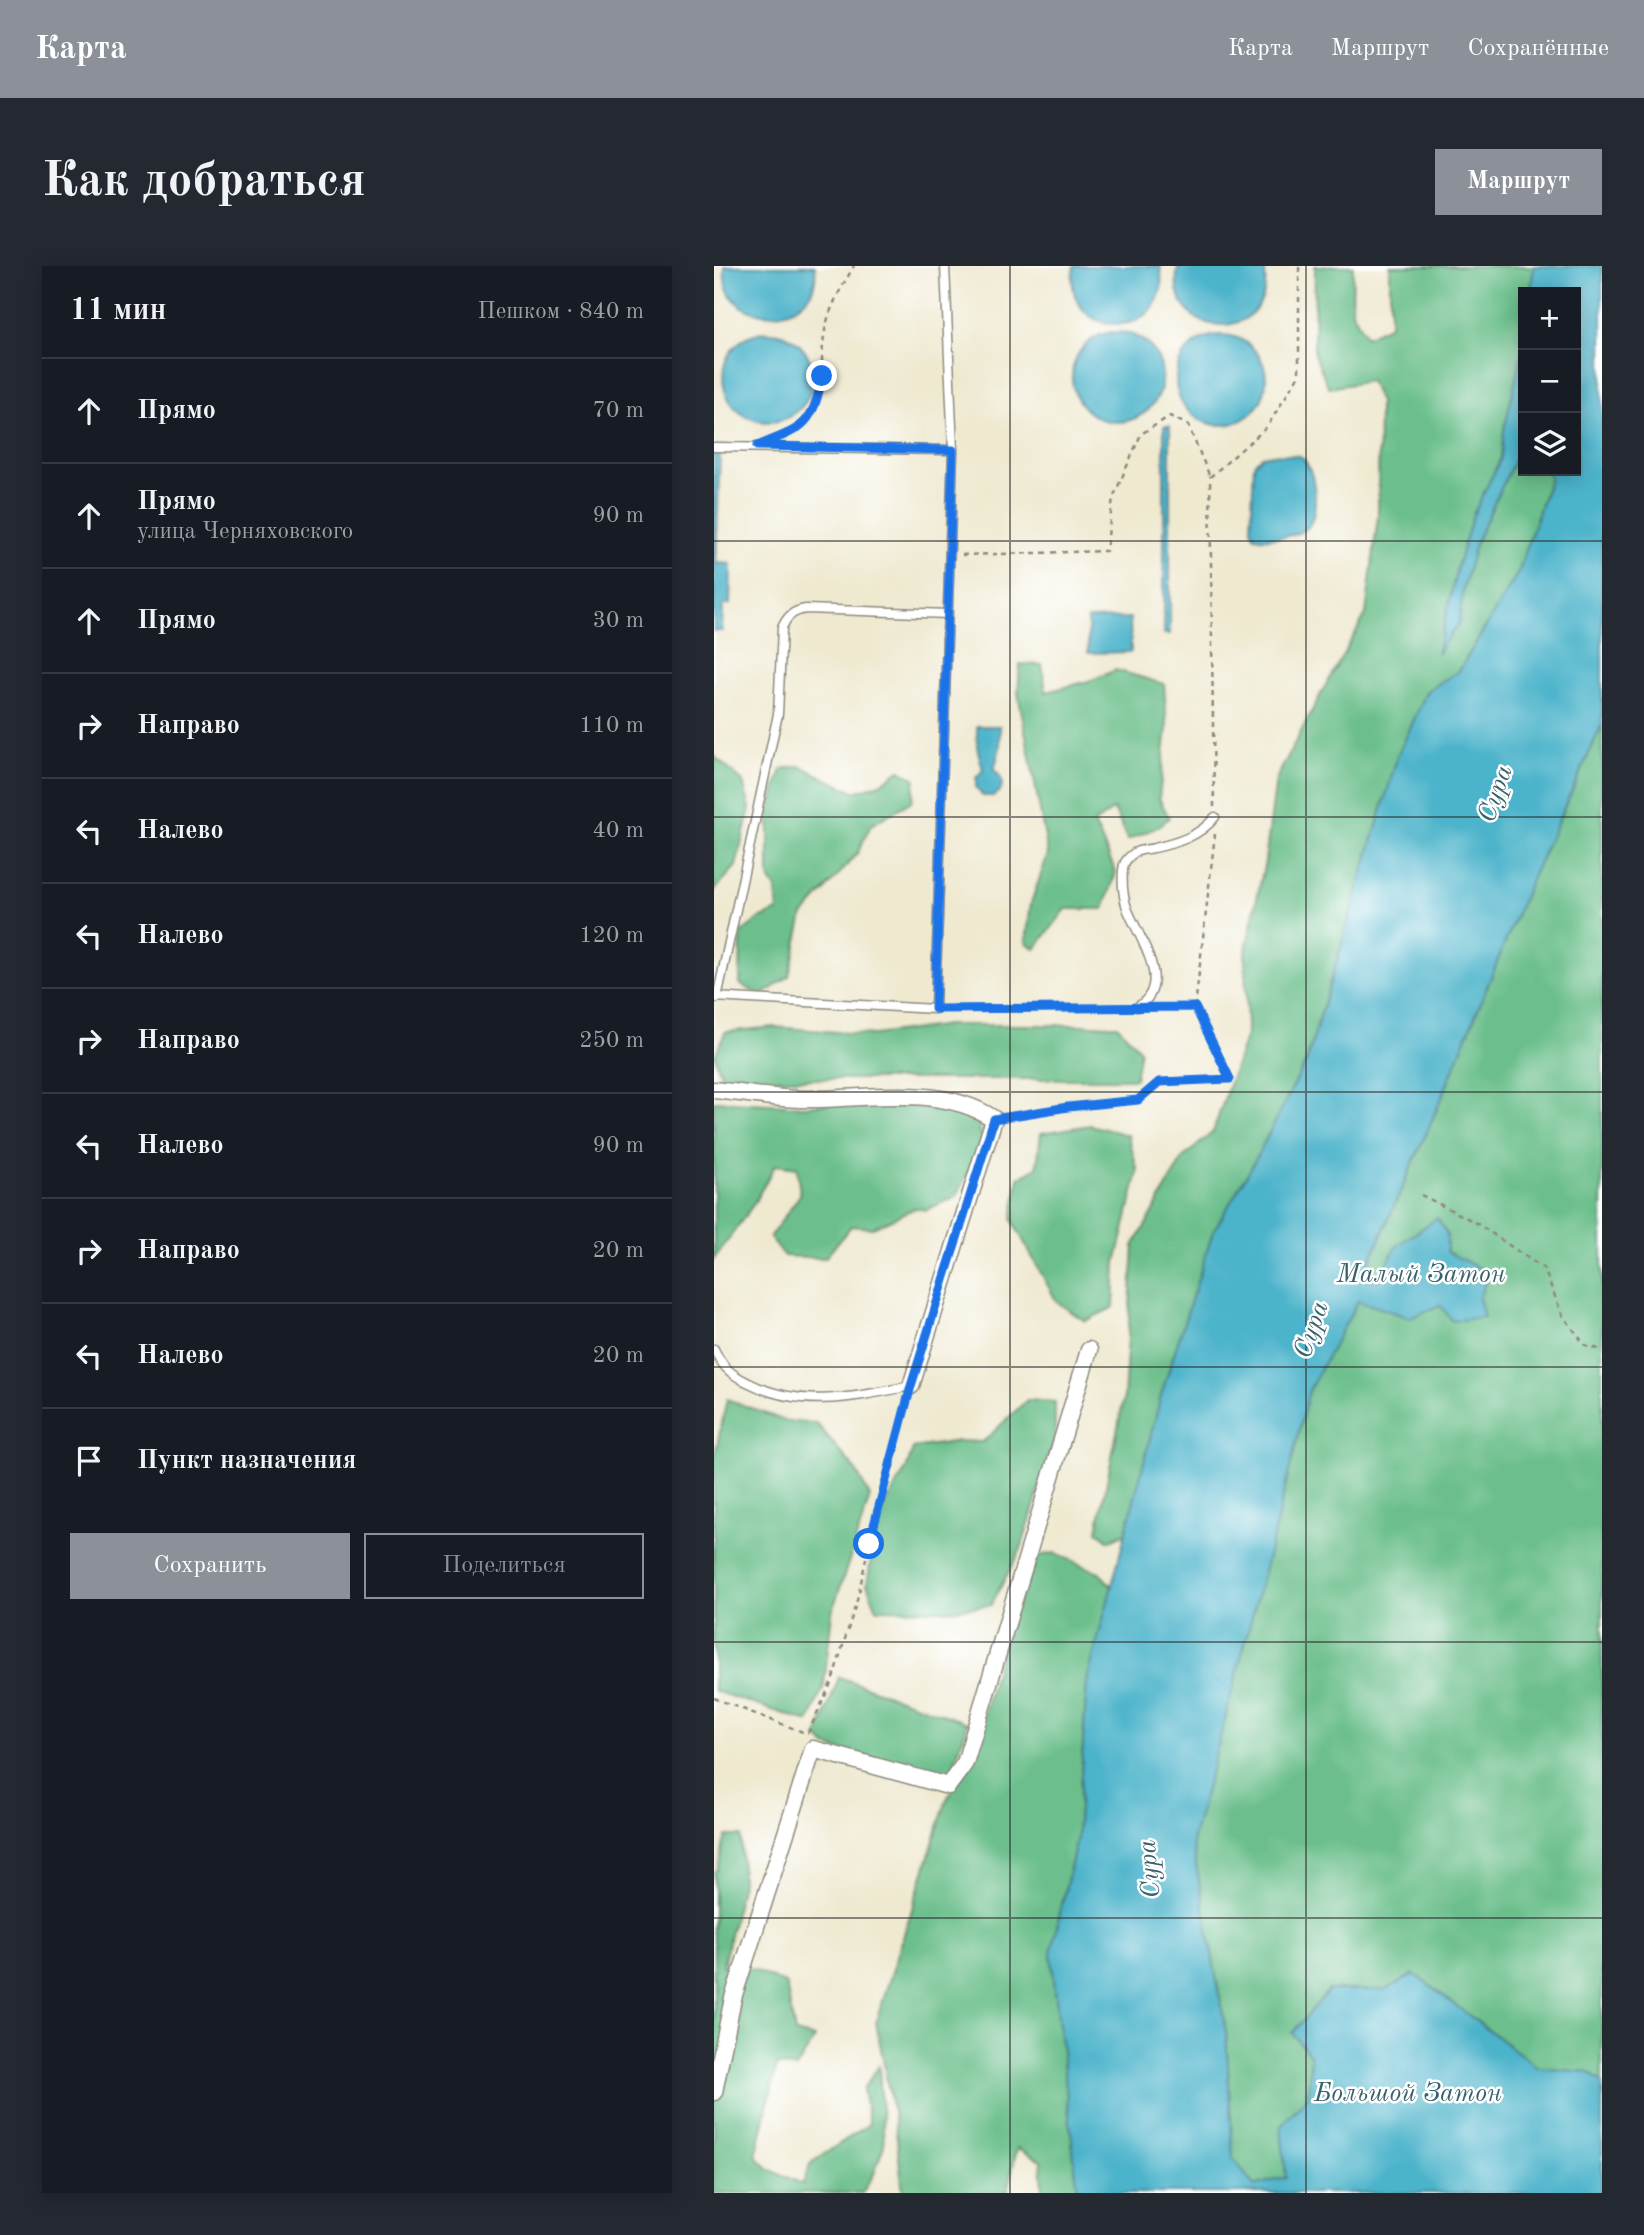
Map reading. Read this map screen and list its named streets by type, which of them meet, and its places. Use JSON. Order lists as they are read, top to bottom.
{
  "water": ["Сура", "Малый Затон", "Большой Затон"],
  "page": {
    "header": "Карта",
    "nav": ["Карта", "Маршрут", "Сохранённые"],
    "buttons": [
      "Маршрут",
      ["Сохранить", "Поделиться"]
    ],
    "title": "Как добраться",
    "heading": ["11 мин", "Пешком · 840 m"],
    "map_buttons": ["+", "−"],
    "list": [
      ["Прямо", "70 m"],
      ["Прямо", "улица Черняховского", "90 m"],
      ["Прямо", "30 m"],
      ["Направо", "110 m"],
      ["Налево", "40 m"],
      ["Налево", "120 m"],
      ["Направо", "250 m"],
      ["Налево", "90 m"],
      ["Направо", "20 m"],
      ["Налево", "20 m"],
      "Пункт назначения"
    ]
  }
}
